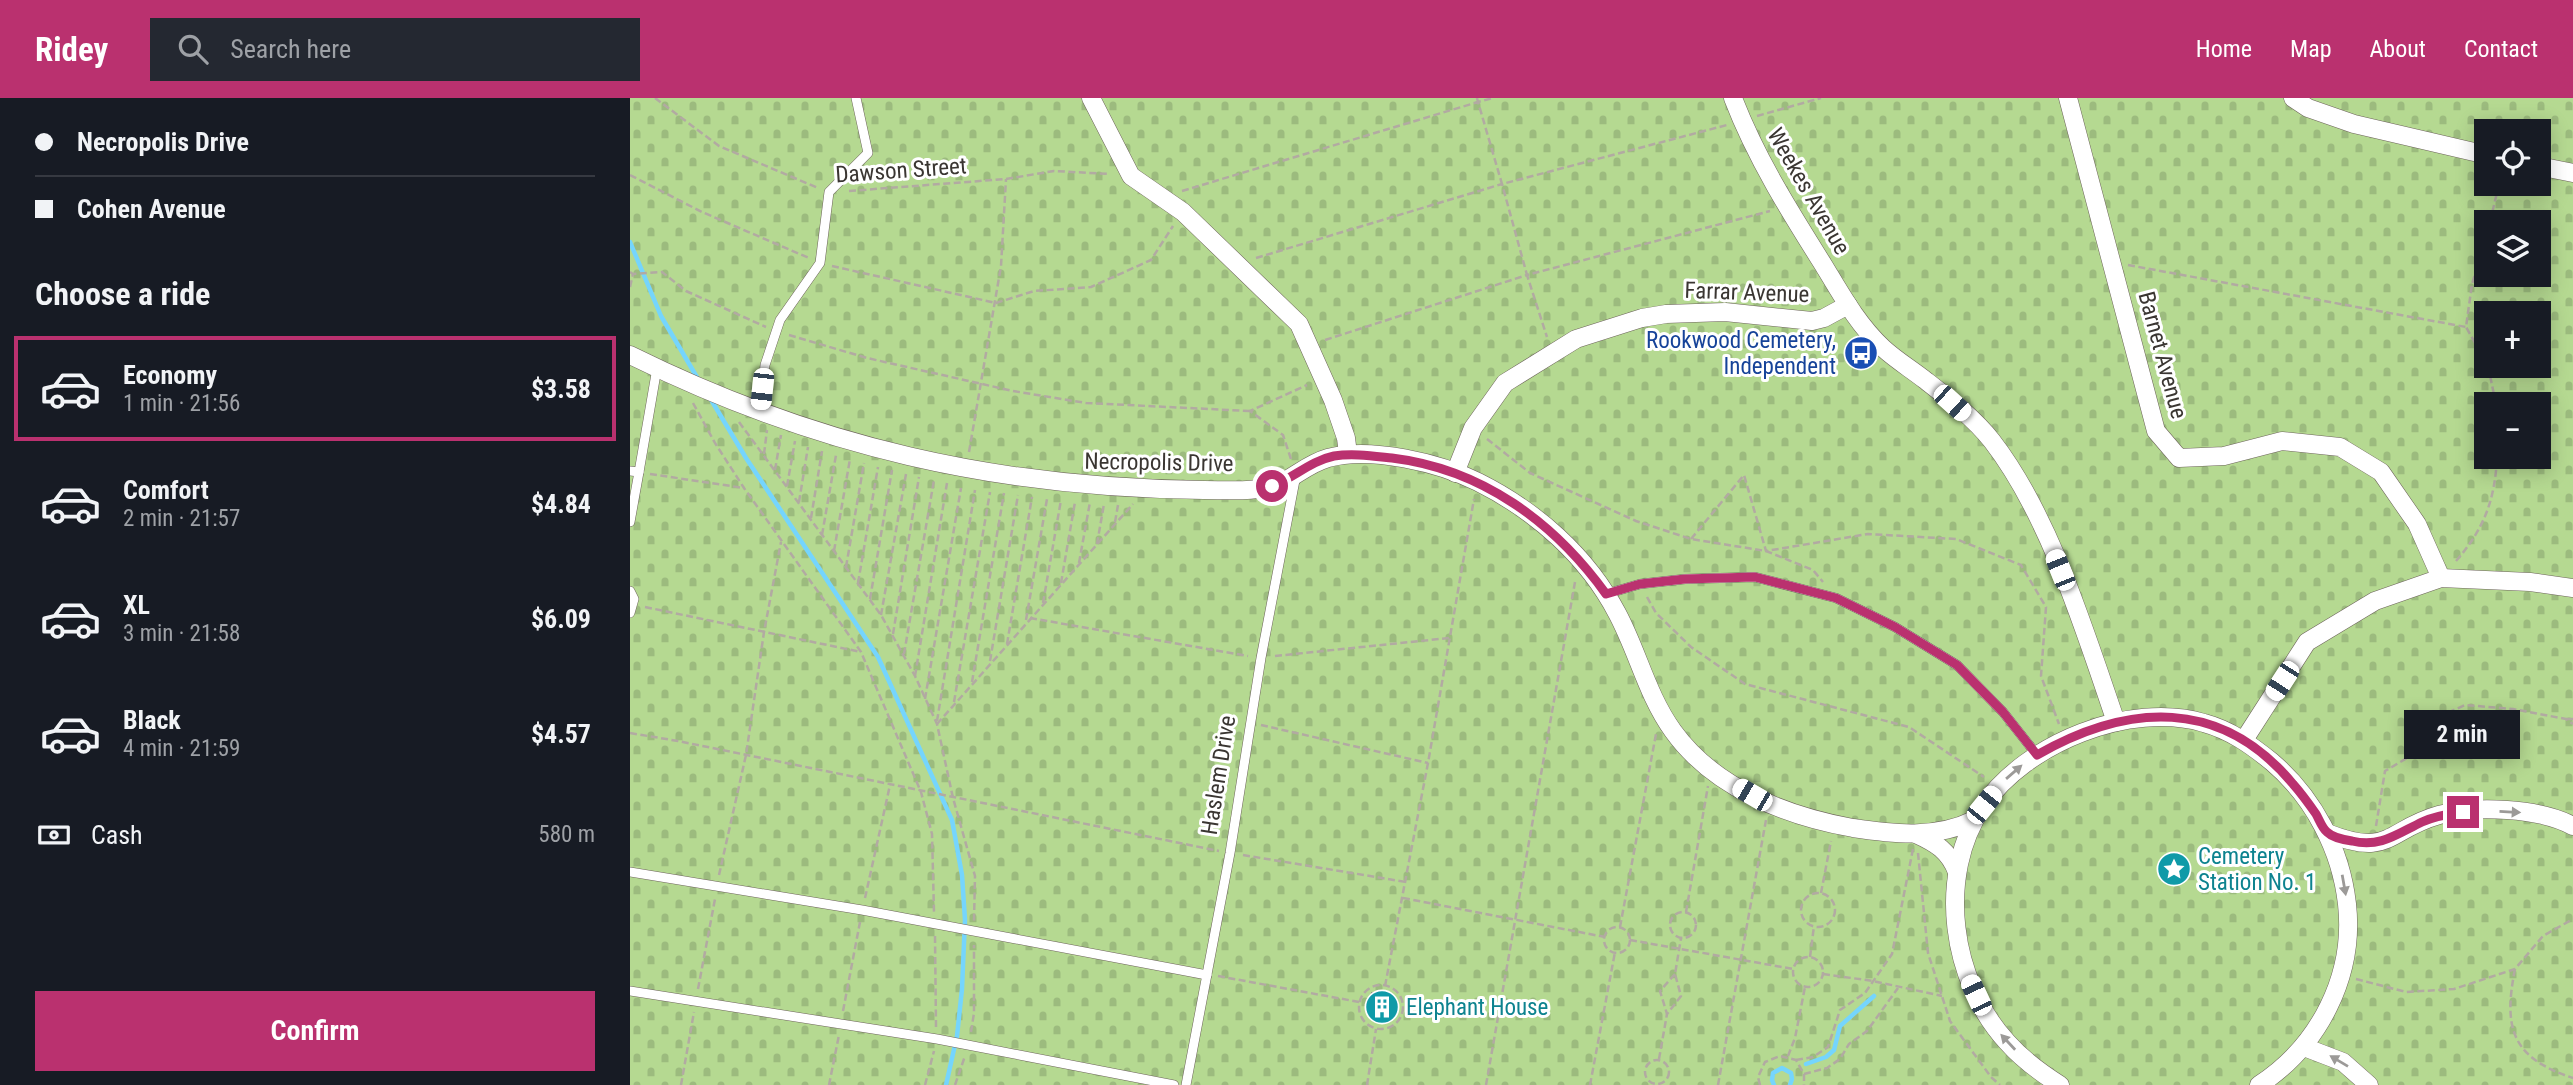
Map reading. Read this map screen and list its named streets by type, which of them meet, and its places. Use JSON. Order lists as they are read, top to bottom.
{
  "streets": {
    "street": [
      "Weekes Avenue",
      "Farrar Avenue",
      "Barnet Avenue",
      "Necropolis Drive"
    ],
    "lane": ["Haslem Drive"],
    "path": ["Dawson Street"]
  },
  "crossings": [
    ["Weekes Avenue", "Farrar Avenue"],
    ["Farrar Avenue", "Necropolis Drive"],
    ["Necropolis Drive", "Haslem Drive"]
  ],
  "places": {
    "bus stop": ["Rookwood Cemetery, Independent"],
    "place": ["Cemetery Station No. 1"],
    "building": ["Elephant House"]
  },
  "page": {
    "header": "Ridey",
    "search": "Search here",
    "nav": [
      "Home",
      "Map",
      "About",
      "Contact"
    ],
    "banner": ["Necropolis Drive", "Cohen Avenue"],
    "map_buttons": ["+", "−"],
    "heading": "Choose a ride",
    "list": [
      {
        "name": "Economy",
        "note": "1 min · 21:56",
        "value": "$3.58"
      },
      {
        "name": "Comfort",
        "note": "2 min · 21:57",
        "value": "$4.84"
      },
      {
        "name": "XL",
        "note": "3 min · 21:58",
        "value": "$6.09"
      },
      {
        "name": "Black",
        "note": "4 min · 21:59",
        "value": "$4.57"
      }
    ],
    "bubble": "2 min",
    "pay": ["Cash", "580 m"],
    "buttons": "Confirm"
  }
}
